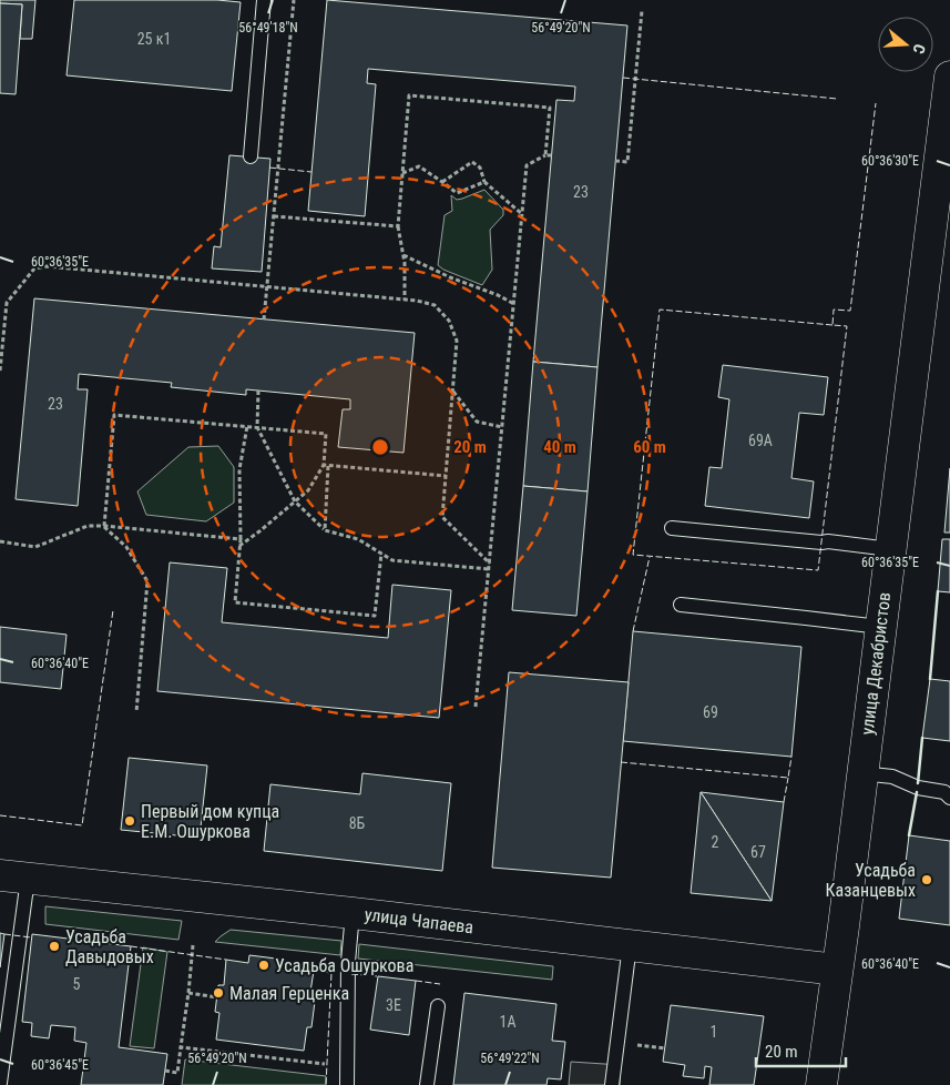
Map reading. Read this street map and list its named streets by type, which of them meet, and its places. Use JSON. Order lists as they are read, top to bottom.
{
  "streets": {
    "main road": ["улица Декабристов", "улица Чапаева"]
  },
  "crossings": [
    ["улица Декабристов", "улица Чапаева"]
  ],
  "places": [
    "Первый дом купца Е.М. Ошуркова",
    "Усадьба Казанцевых",
    "Усадьба Давыдовых",
    "Усадьба Ошуркова",
    "Малая Герценка"
  ],
  "house_numbers": [
    "25 к1",
    "23",
    "23",
    "69А",
    "69",
    "8Б",
    "2",
    "67",
    "5",
    "3Е",
    "1А",
    "1"
  ],
  "scale_bar": "20 m",
  "north": "right",
  "coordinates": [
    "56°49'18\"N",
    "56°49'20\"N",
    "60°36'30\"E",
    "60°36'35\"E",
    "60°36'40\"E",
    "56°49'22\"N",
    "60°36'45\"E"
  ],
  "rings": ["20 m", "40 m", "60 m"]
}
